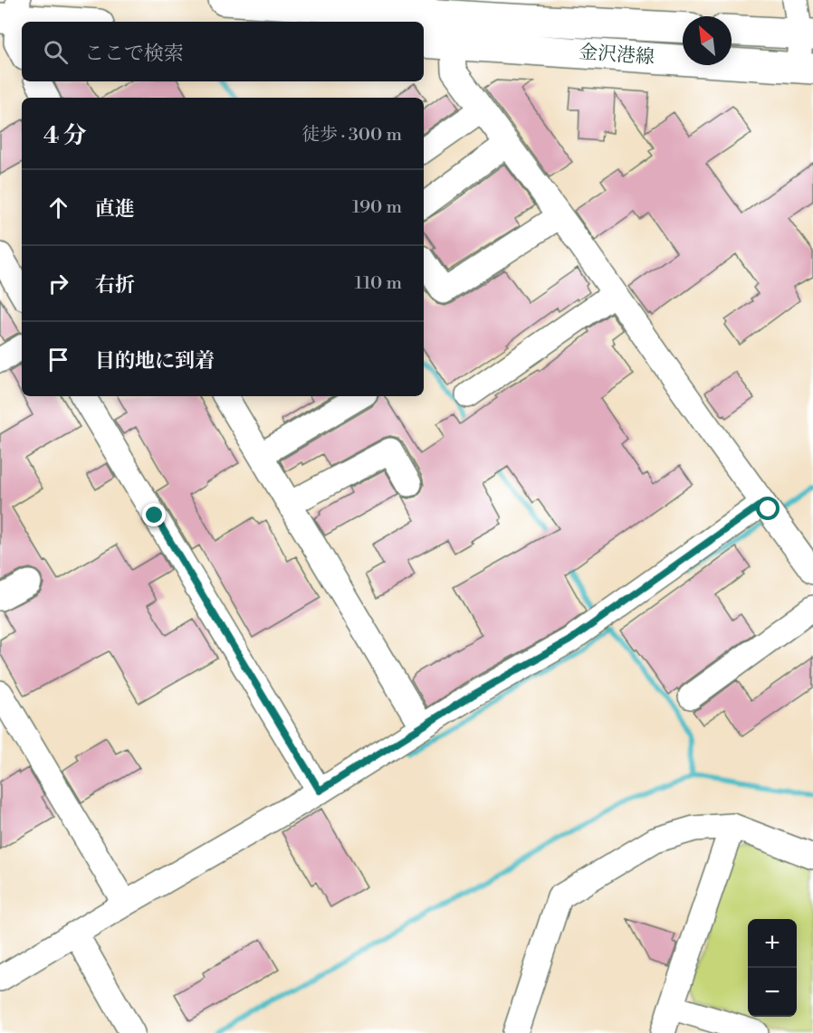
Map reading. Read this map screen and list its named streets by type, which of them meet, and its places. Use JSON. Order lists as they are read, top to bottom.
{
  "streets": {
    "main road": ["金沢港線"]
  },
  "north": "top left",
  "page": {
    "search": "ここで検索",
    "heading": ["4 分", "徒歩 · 300 m"],
    "list": [
      ["直進", "190 m"],
      ["右折", "110 m"],
      "目的地に到着"
    ],
    "map_buttons": ["+", "−"]
  }
}
